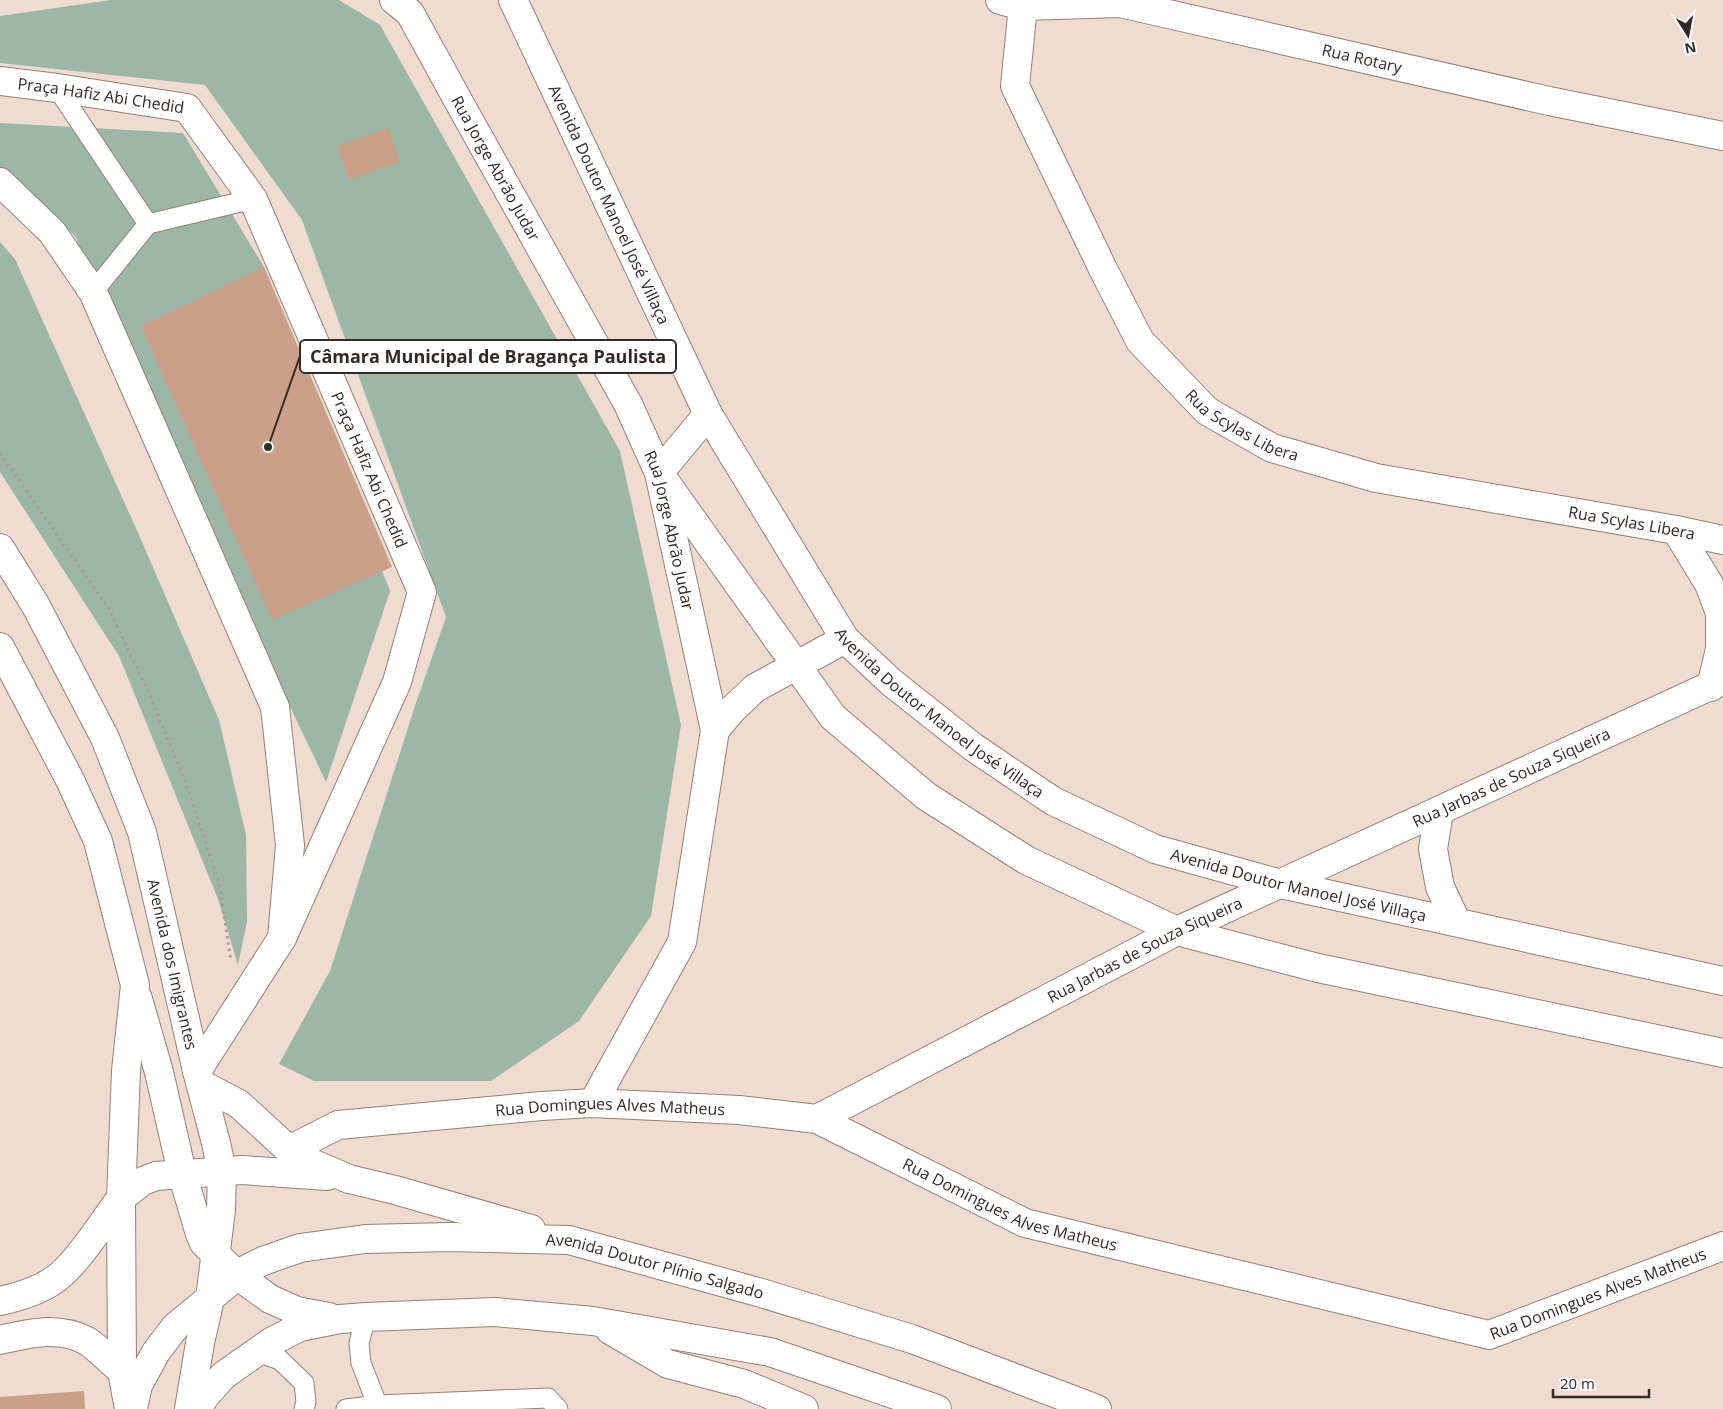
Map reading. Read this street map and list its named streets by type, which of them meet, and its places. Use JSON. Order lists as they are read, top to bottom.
{
  "streets": {
    "street": [
      "Rua Rotary",
      "Praça Hafiz Abi Chedid",
      "Rua Jorge Abrão Judar",
      "Avenida Doutor Manoel José Villaça",
      "Rua Scylas Libera",
      "Rua Jarbas de Souza Siqueira",
      "Avenida dos Imigrantes",
      "Rua Domingues Alves Matheus",
      "Avenida Doutor Plínio Salgado"
    ]
  },
  "crossings": [
    ["Rua Rotary", "Rua Scylas Libera"],
    ["Praça Hafiz Abi Chedid", "Avenida dos Imigrantes"],
    ["Rua Jorge Abrão Judar", "Rua Domingues Alves Matheus"],
    ["Avenida Doutor Manoel José Villaça", "Rua Jarbas de Souza Siqueira"],
    ["Rua Jarbas de Souza Siqueira", "Rua Domingues Alves Matheus"],
    ["Avenida dos Imigrantes", "Avenida Doutor Plínio Salgado"]
  ],
  "places": ["Câmara Municipal de Bragança Paulista"],
  "scale_bar": "20 m",
  "north": "bottom"
}
